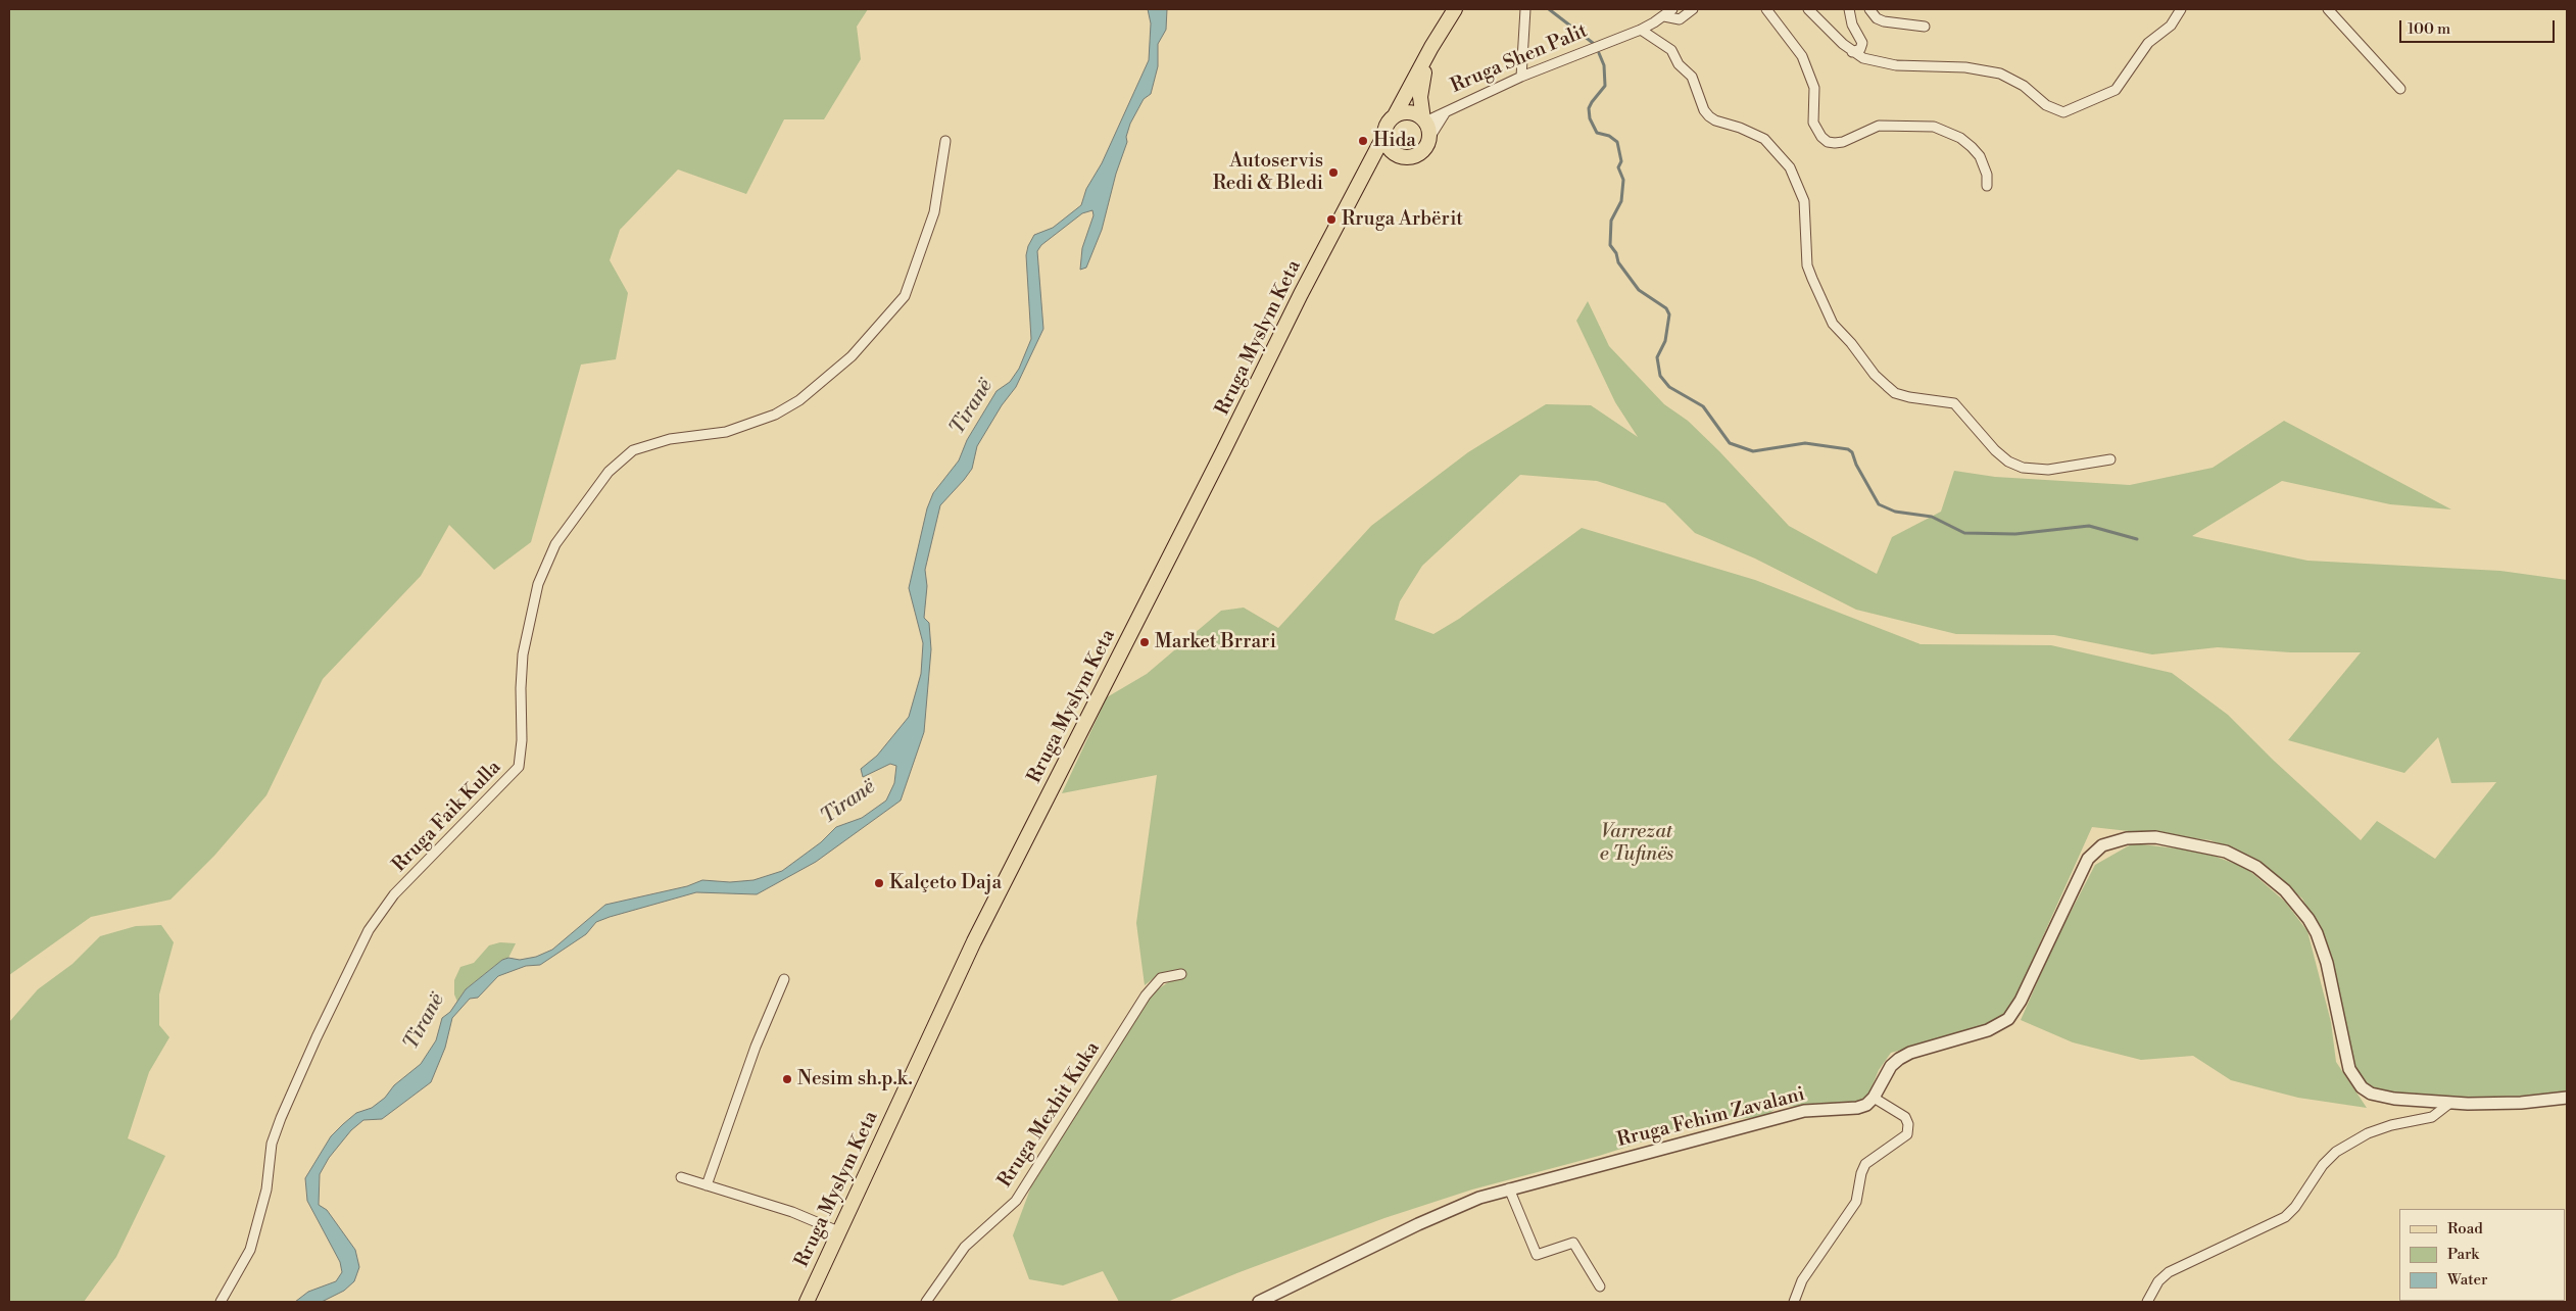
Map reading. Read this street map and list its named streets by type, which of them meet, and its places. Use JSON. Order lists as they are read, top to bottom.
{
  "streets": {
    "main road": ["Rruga Myslym Keta"],
    "street": [
      "Rruga Shen Palit",
      "Rruga Faik Kulla",
      "Rruga Mexhit Kuka",
      "Rruga Fehim Zavalani"
    ]
  },
  "crossings": [
    ["Rruga Shen Palit", "Rruga Myslym Keta"]
  ],
  "water": ["Tiranë"],
  "parks": ["Varrezat e Tufinës"],
  "places": [
    "Hida",
    "Autoservis Redi & Bledi",
    "Rruga Arbërit",
    "Market Brrari",
    "Kalçeto Daja",
    "Nesim sh.p.k."
  ],
  "legend": ["Road", "Park", "Water"],
  "scale_bar": "100 m"
}
